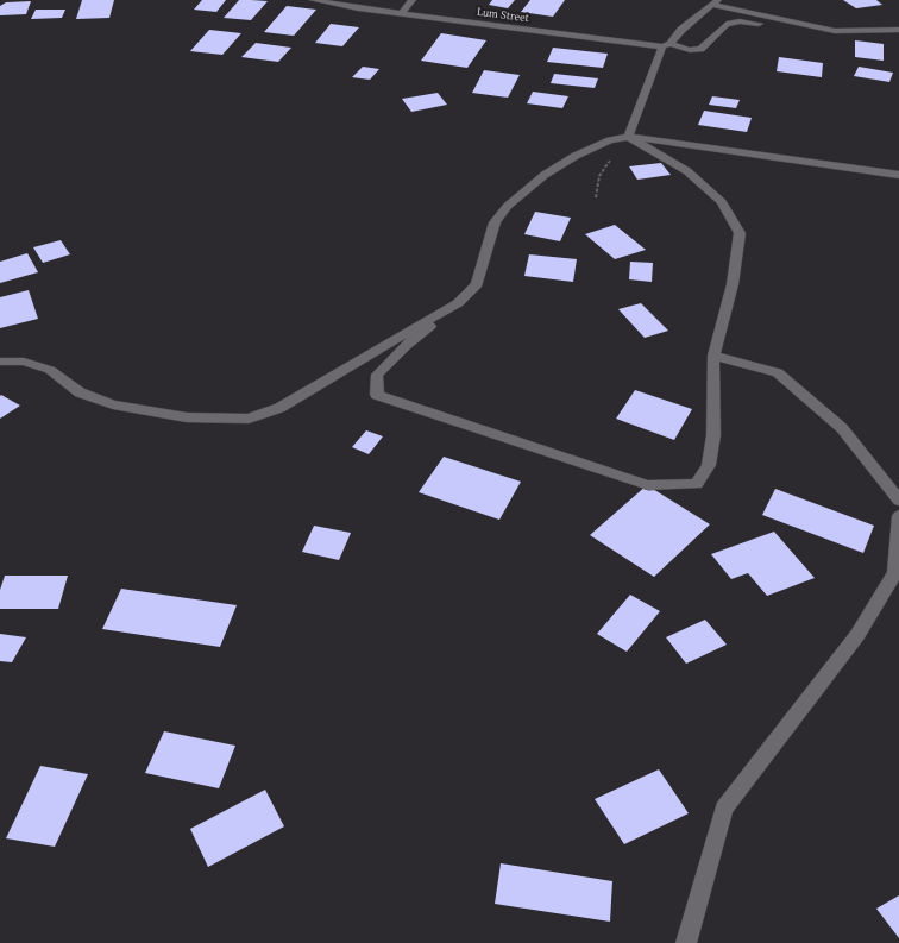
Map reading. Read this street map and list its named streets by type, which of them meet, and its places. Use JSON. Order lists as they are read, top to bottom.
{
  "streets": {
    "street": ["Lum Street"]
  }
}
